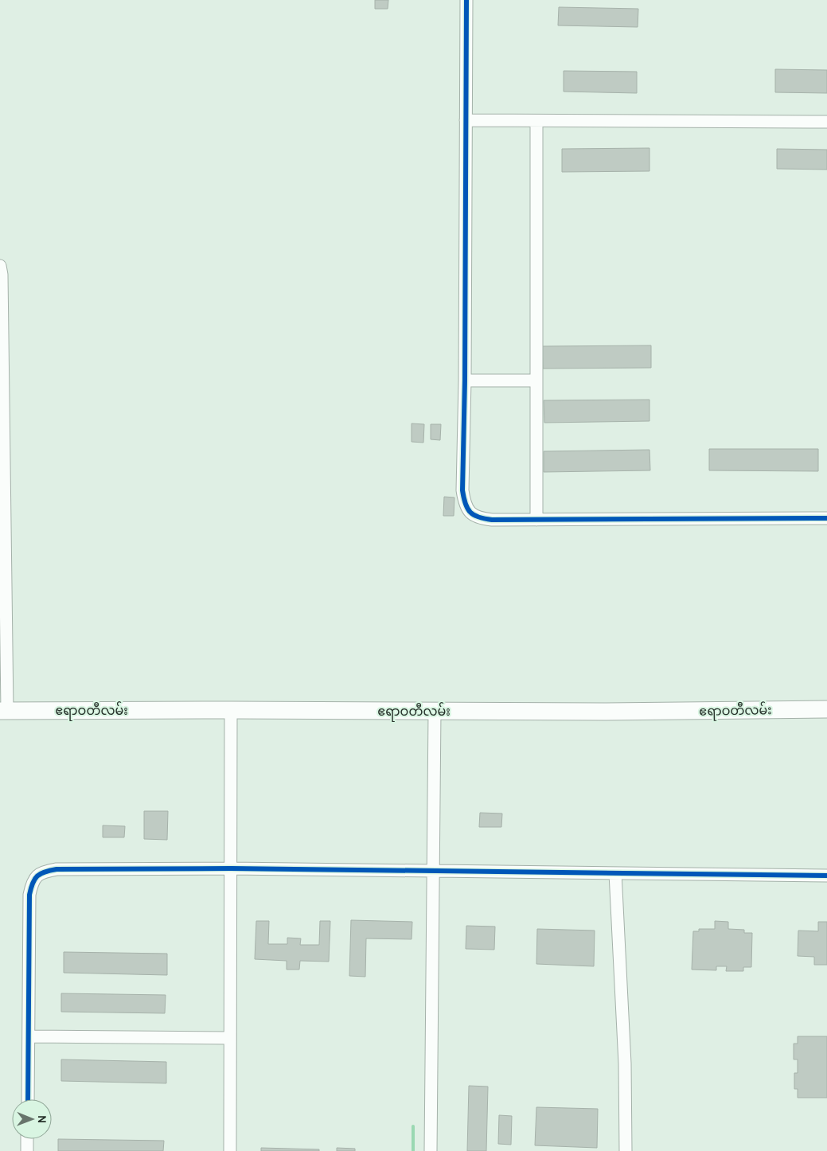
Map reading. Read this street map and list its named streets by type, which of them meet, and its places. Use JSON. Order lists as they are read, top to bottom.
{
  "streets": {
    "street": ["ဧရာဝတီလမ်း"]
  },
  "north": "right"
}
